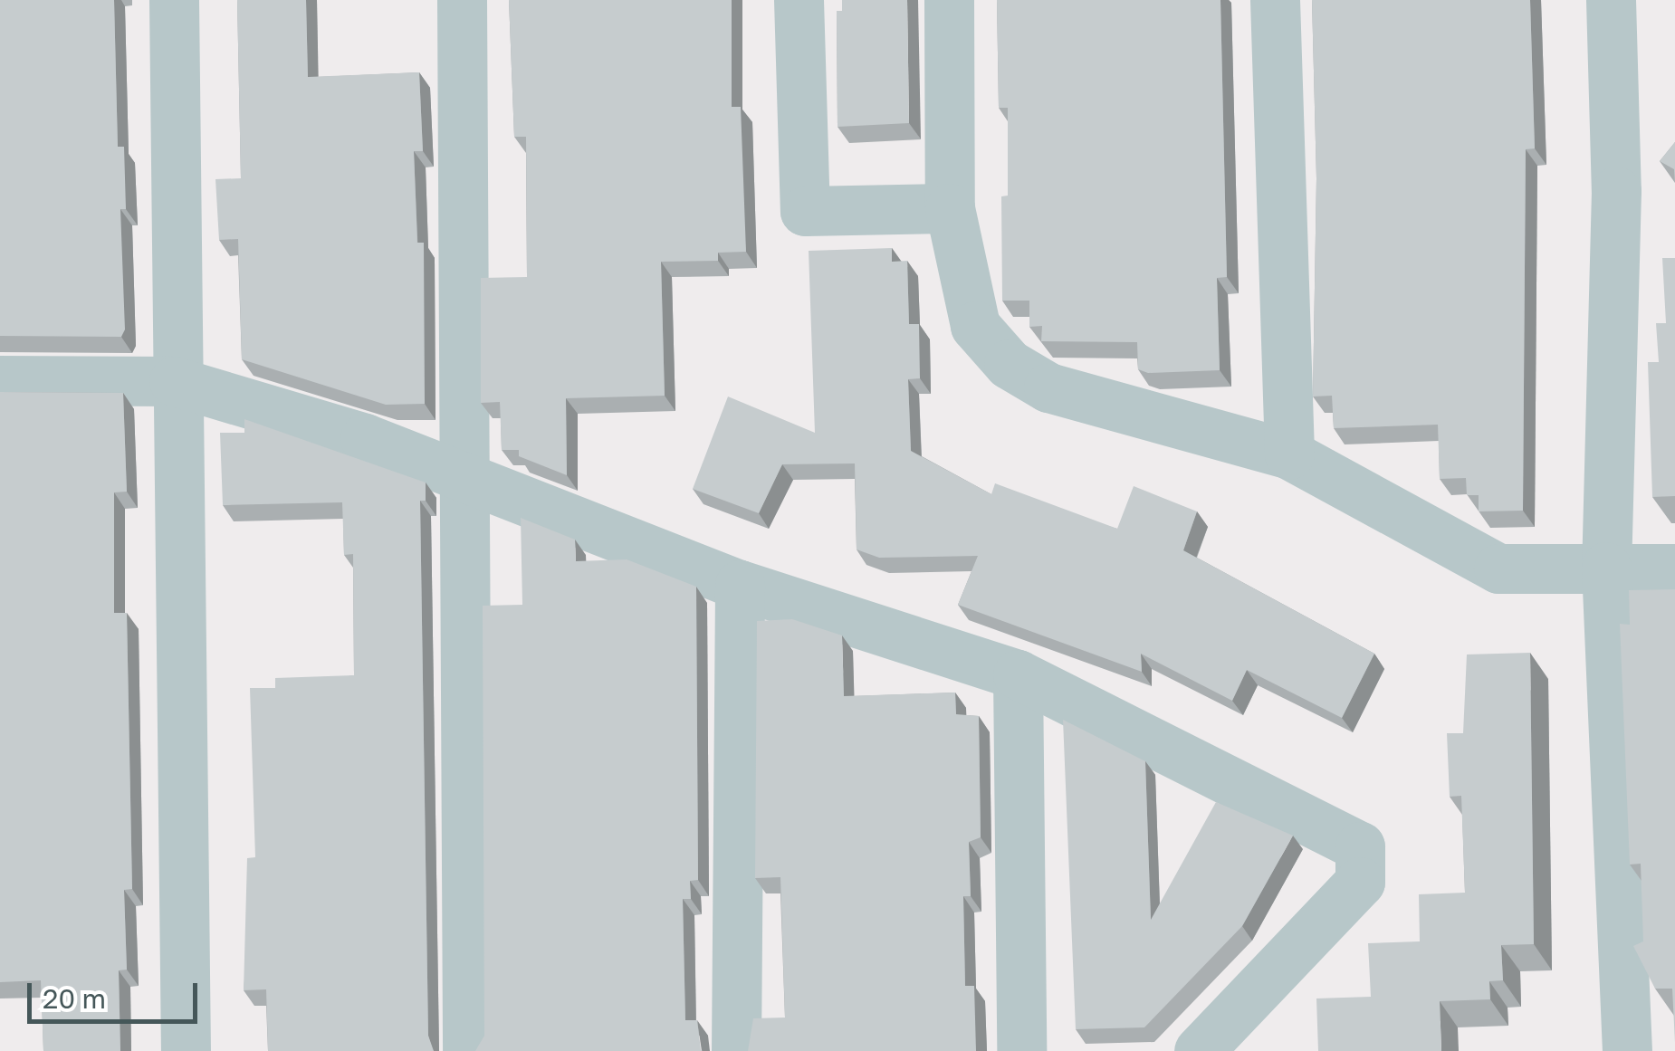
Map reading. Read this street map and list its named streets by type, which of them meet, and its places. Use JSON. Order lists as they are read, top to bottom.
{
  "scale_bar": "20 m"
}
